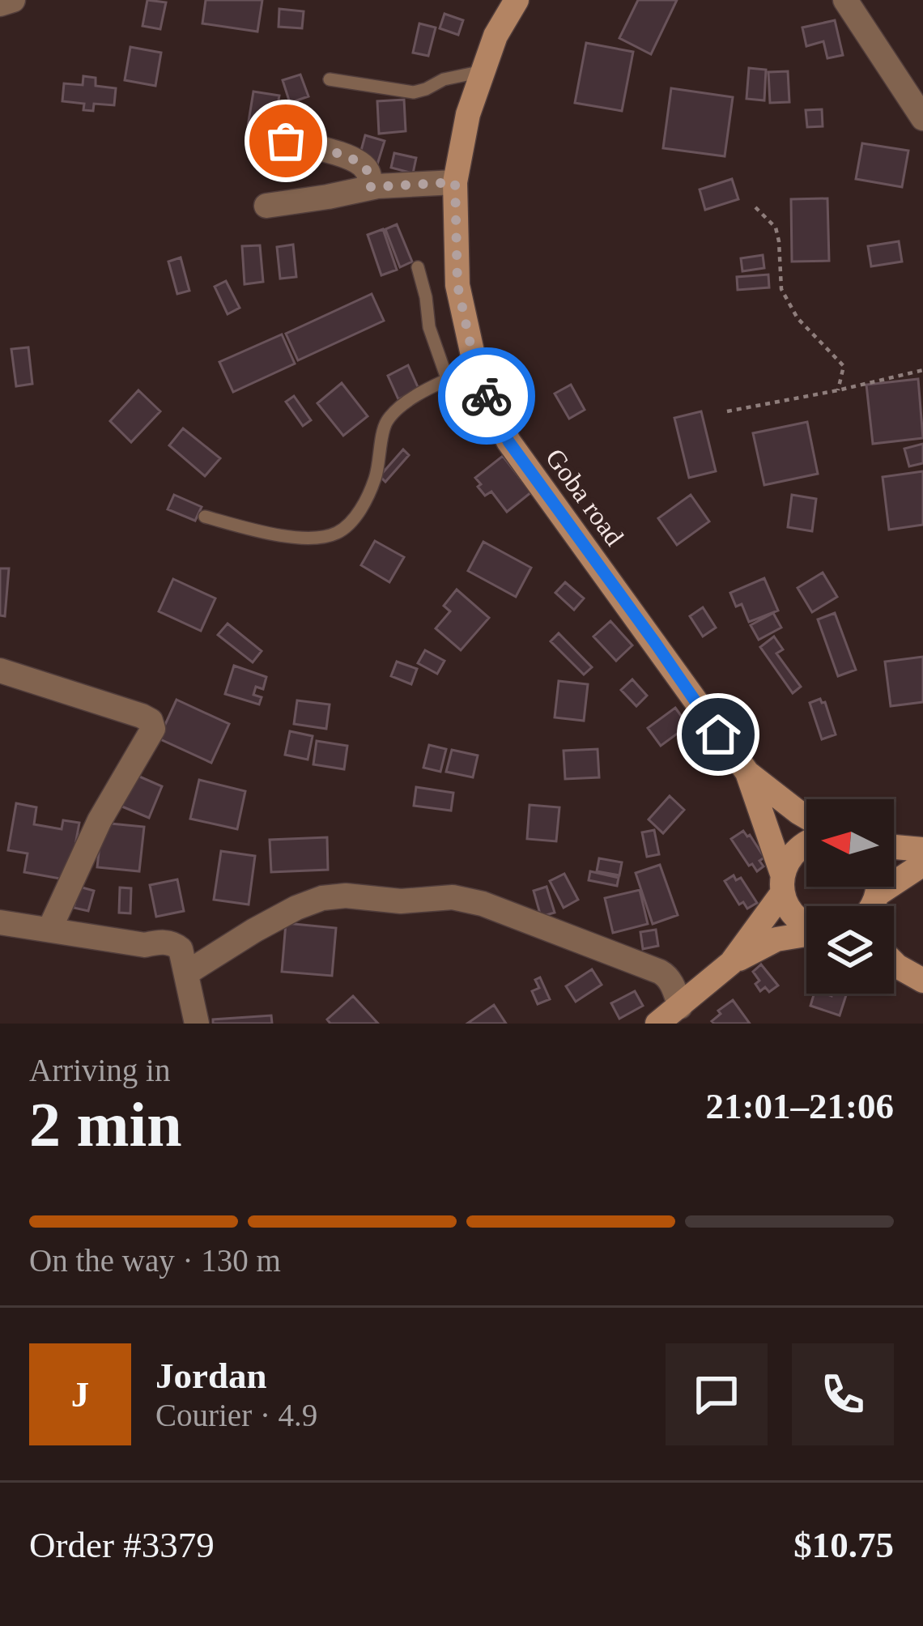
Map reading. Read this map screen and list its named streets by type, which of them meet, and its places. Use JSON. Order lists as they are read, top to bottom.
{
  "streets": {
    "street": ["Goba road"]
  },
  "north": "left",
  "page": {
    "heading": ["2 min", "Arriving in", "21:01–21:06"],
    "panel": [
      "Jordan",
      "Courier · 4.9",
      "Order #3379",
      "$10.75"
    ],
    "bar": "On the way · 130 m",
    "round": "J"
  }
}
